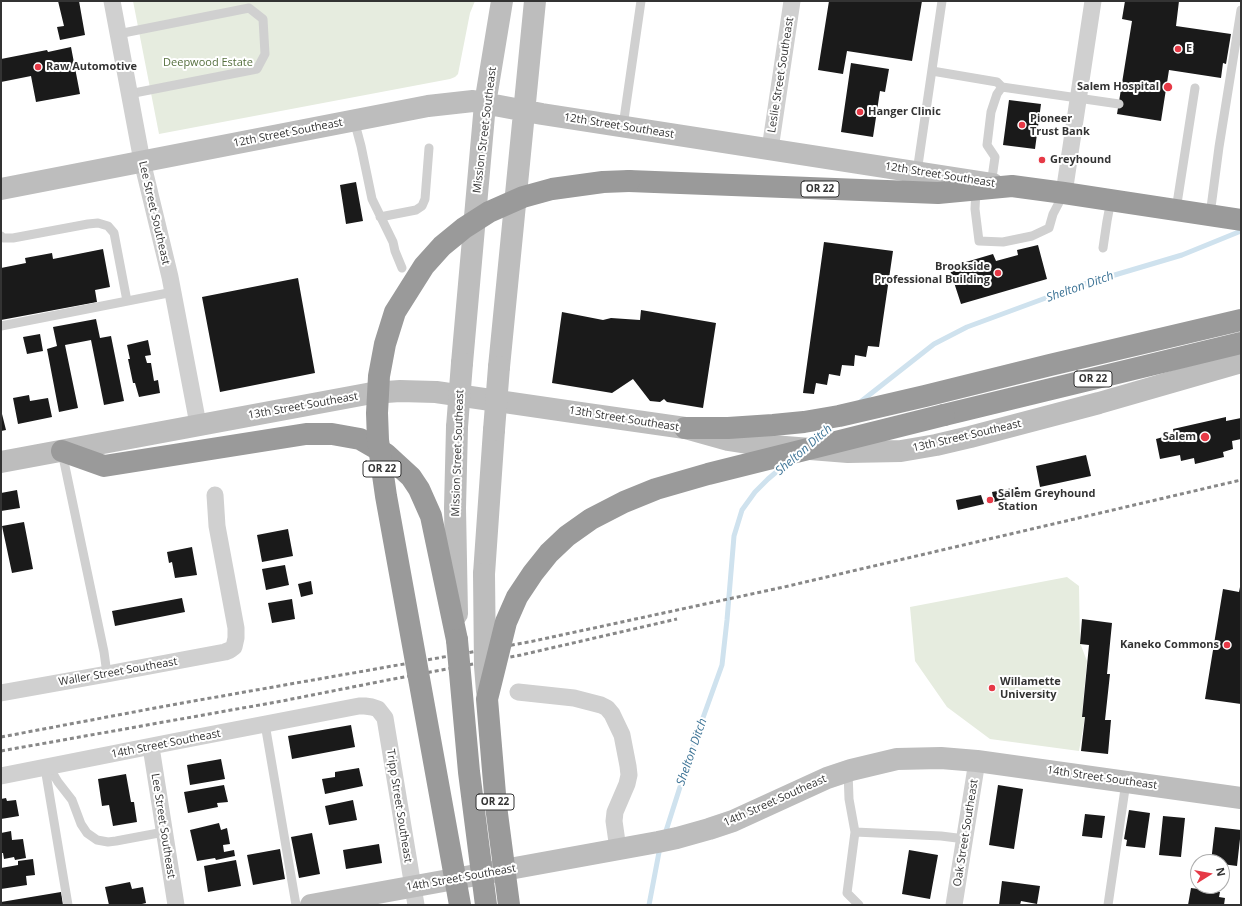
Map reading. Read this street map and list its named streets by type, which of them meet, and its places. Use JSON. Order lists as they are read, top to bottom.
{
  "streets": {
    "highway": ["12th Street Southeast", "OR 22"],
    "main road": ["Mission Street Southeast", "13th Street Southeast", "14th Street Southeast"],
    "street": [
      "Leslie Street Southeast",
      "Lee Street Southeast",
      "Waller Street Southeast",
      "Tripp Street Southeast",
      "Oak Street Southeast"
    ]
  },
  "crossings": [
    ["Leslie Street Southeast", "12th Street Southeast"],
    ["12th Street Southeast", "Mission Street Southeast"],
    ["12th Street Southeast", "OR 22"],
    ["12th Street Southeast", "Lee Street Southeast"],
    ["Lee Street Southeast", "13th Street Southeast"],
    ["Lee Street Southeast", "14th Street Southeast"],
    ["14th Street Southeast", "Tripp Street Southeast"],
    ["14th Street Southeast", "Oak Street Southeast"]
  ],
  "water": ["Shelton Ditch"],
  "parks": ["Deepwood Estate"],
  "places": [
    "E",
    "Raw Automotive",
    "Salem Hospital",
    "Hanger Clinic",
    "Pioneer Trust Bank",
    "Greyhound",
    "Brookside Professional Building",
    "Salem",
    "Salem Greyhound Station",
    "Kaneko Commons",
    "Willamette University"
  ],
  "north": "right"
}
